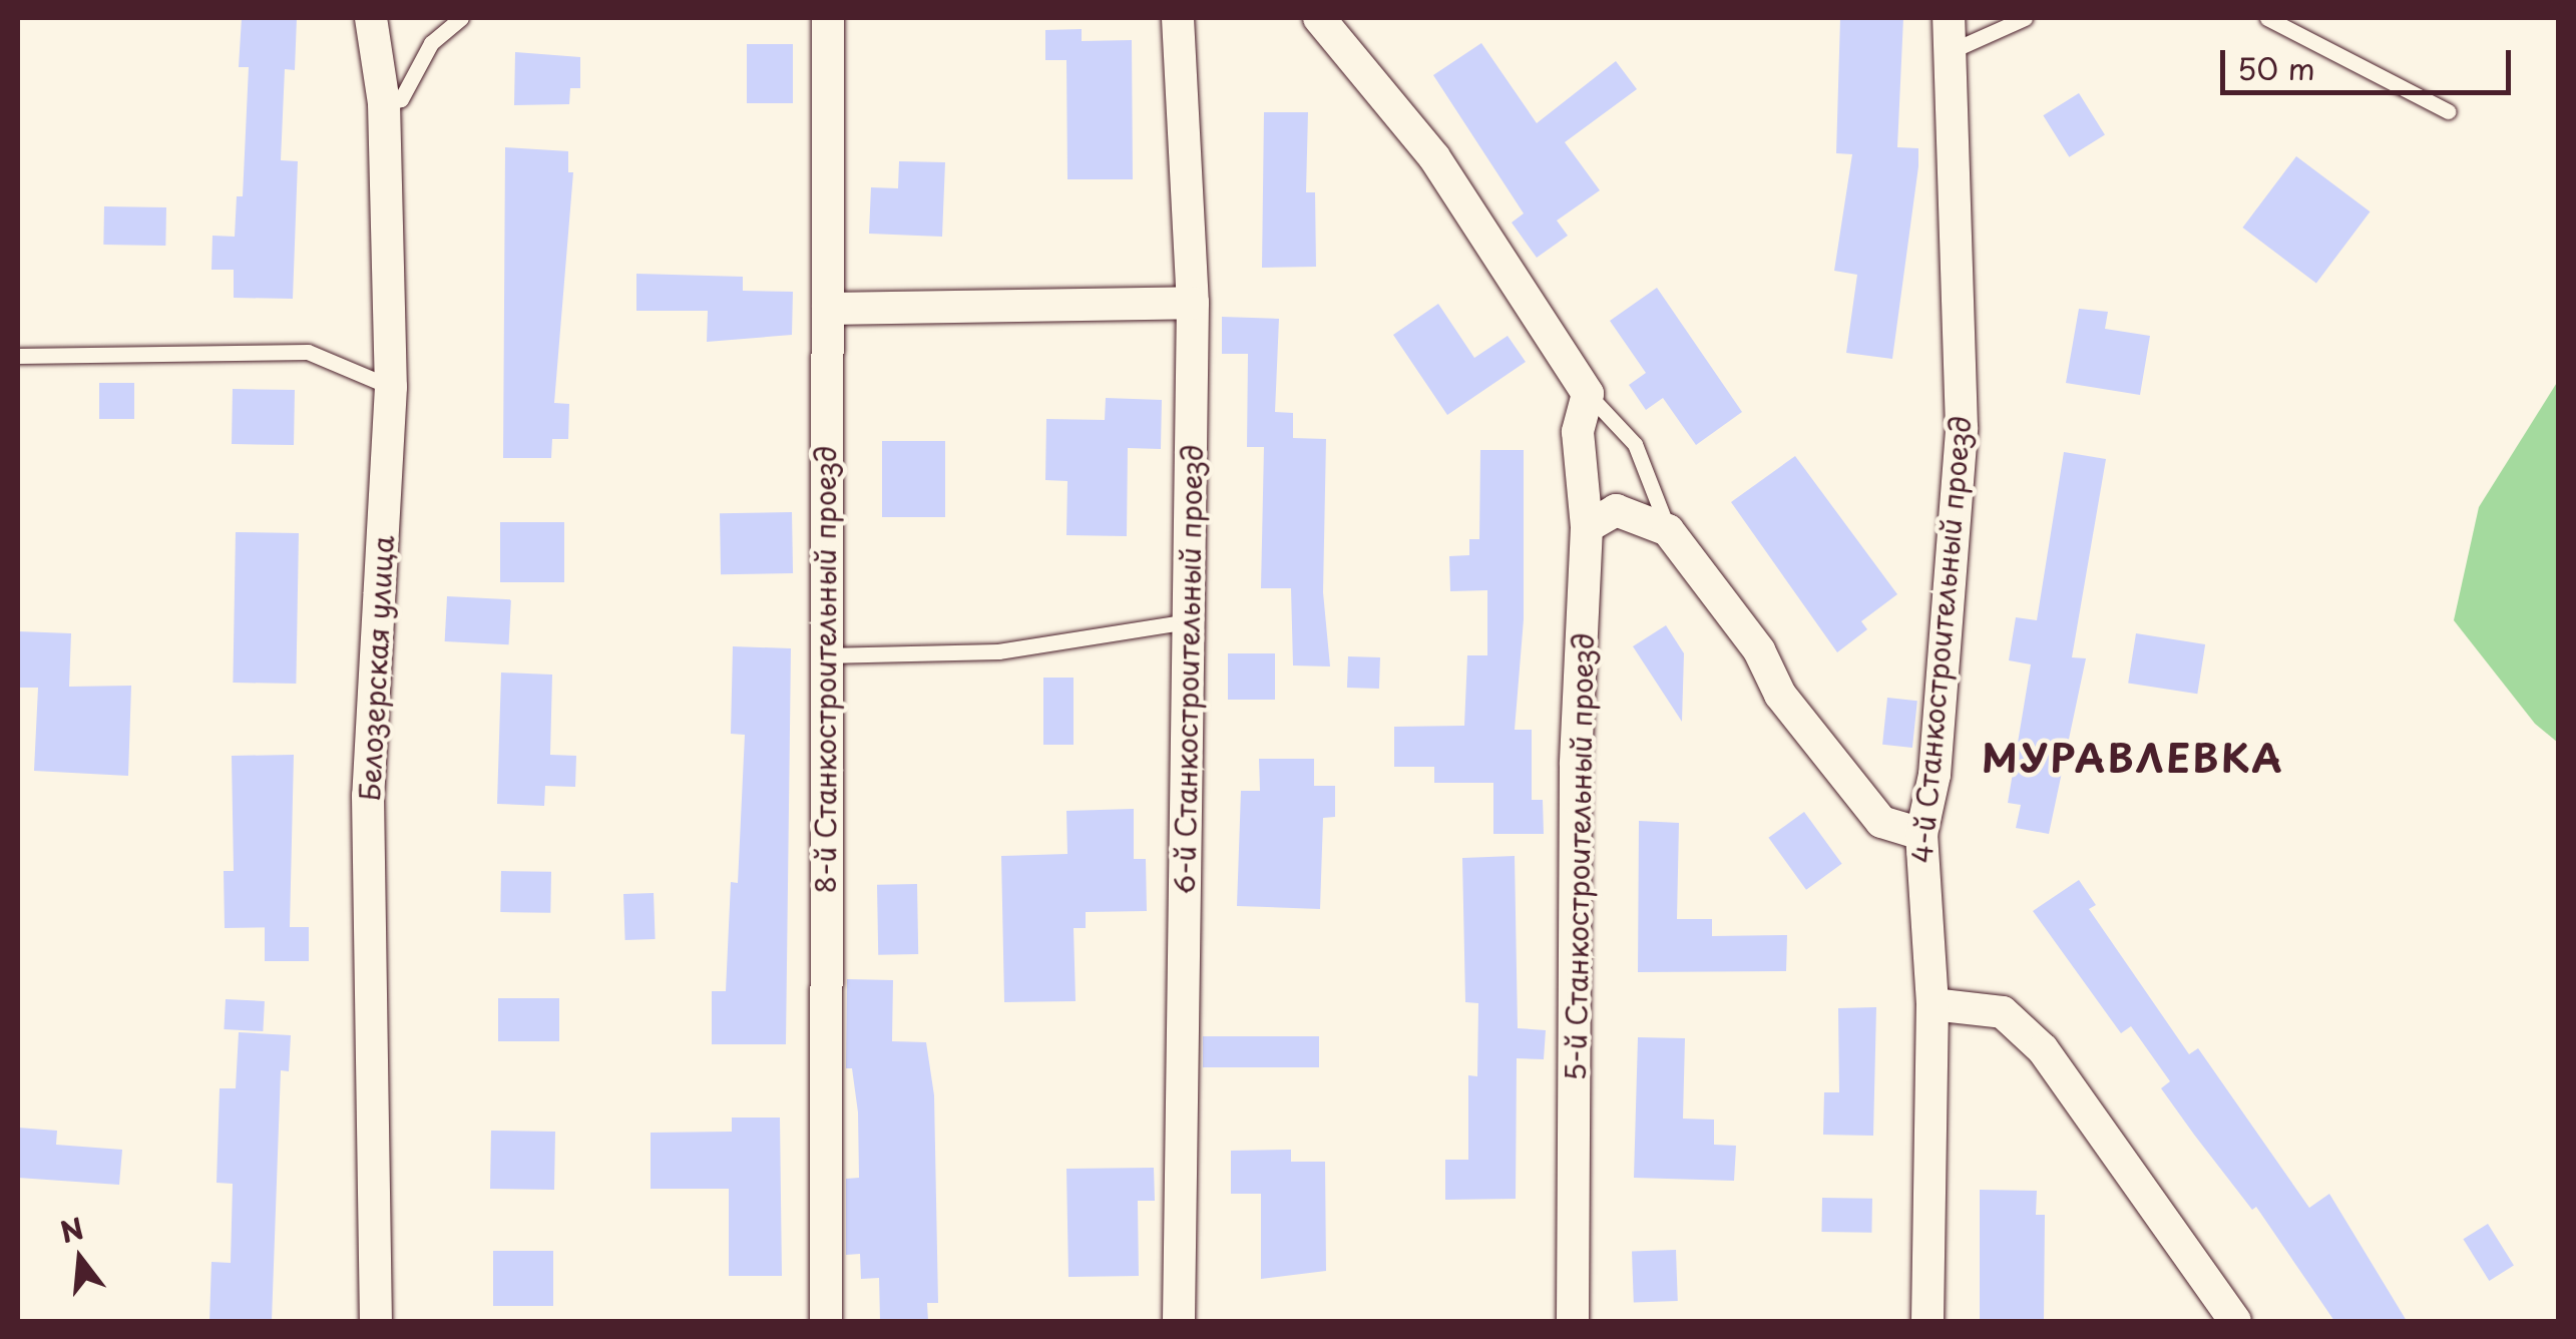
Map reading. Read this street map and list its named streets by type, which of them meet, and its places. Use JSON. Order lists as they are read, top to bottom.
{
  "streets": {
    "street": [
      "4-й Станкостроительный проезд",
      "Белозерская улица",
      "8-й Станкостроительный проезд",
      "6-й Станкостроительный проезд",
      "5-й Станкостроительный проезд"
    ]
  },
  "districts": ["МУРАВЛЕВКА"],
  "scale_bar": "50 m",
  "north": "top"
}
